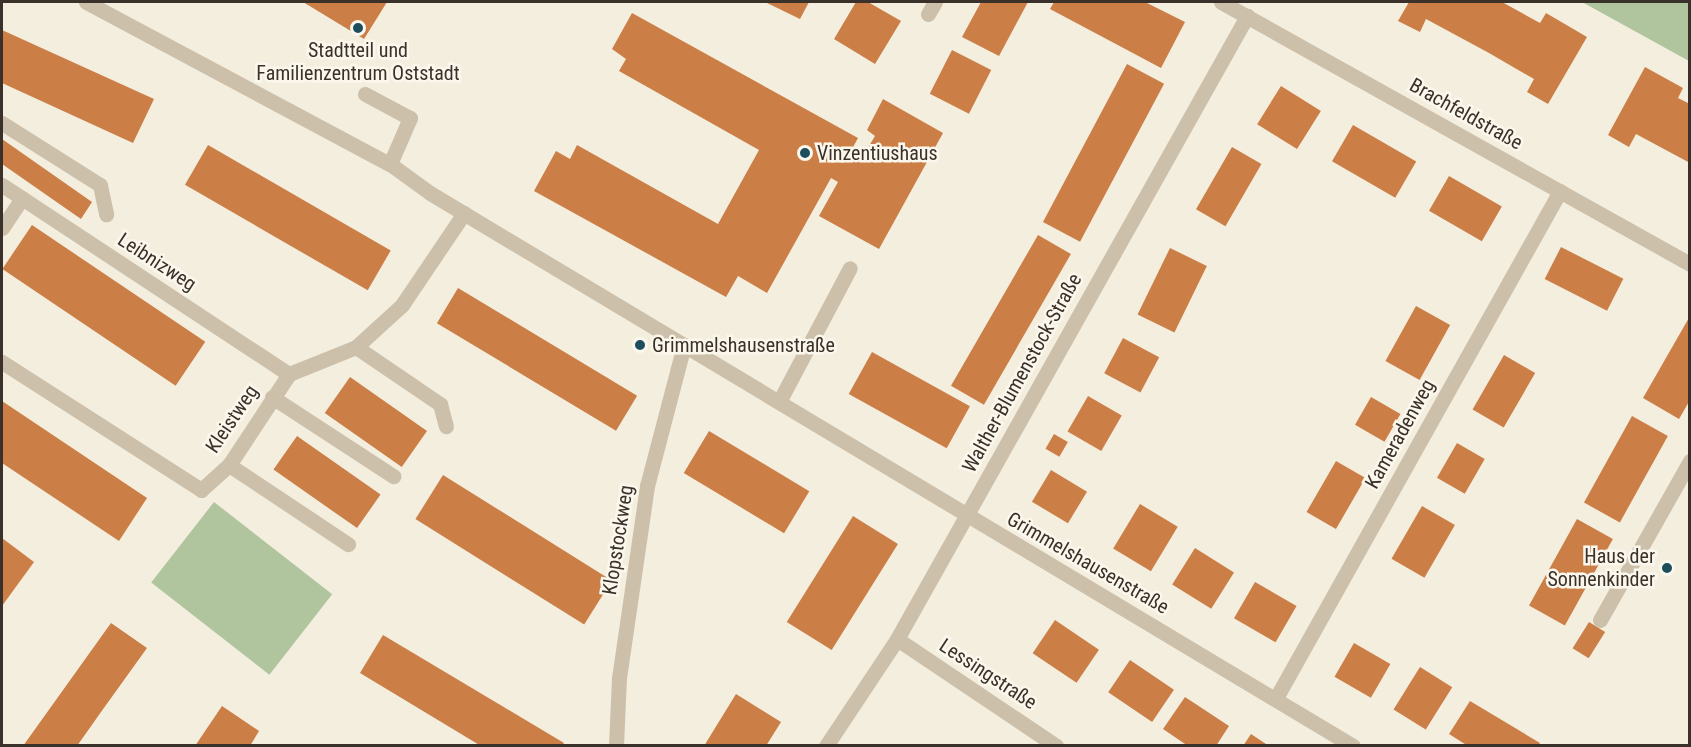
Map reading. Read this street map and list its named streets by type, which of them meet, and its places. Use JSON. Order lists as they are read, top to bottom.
{
  "streets": {
    "street": [
      "Brachfeldstraße",
      "Leibnizweg",
      "Walther-Blumenstock-Straße",
      "Kleistweg",
      "Kameradenweg",
      "Klopstockweg",
      "Grimmelshausenstraße",
      "Lessingstraße"
    ]
  },
  "crossings": [
    ["Brachfeldstraße", "Walther-Blumenstock-Straße"],
    ["Brachfeldstraße", "Kameradenweg"],
    ["Leibnizweg", "Kleistweg"],
    ["Walther-Blumenstock-Straße", "Grimmelshausenstraße"],
    ["Walther-Blumenstock-Straße", "Lessingstraße"],
    ["Kameradenweg", "Grimmelshausenstraße"],
    ["Klopstockweg", "Grimmelshausenstraße"]
  ],
  "places": [
    "Stadtteil und Familienzentrum Oststadt",
    "Vinzentiushaus",
    "Grimmelshausenstraße",
    "Haus der Sonnenkinder"
  ]
}
